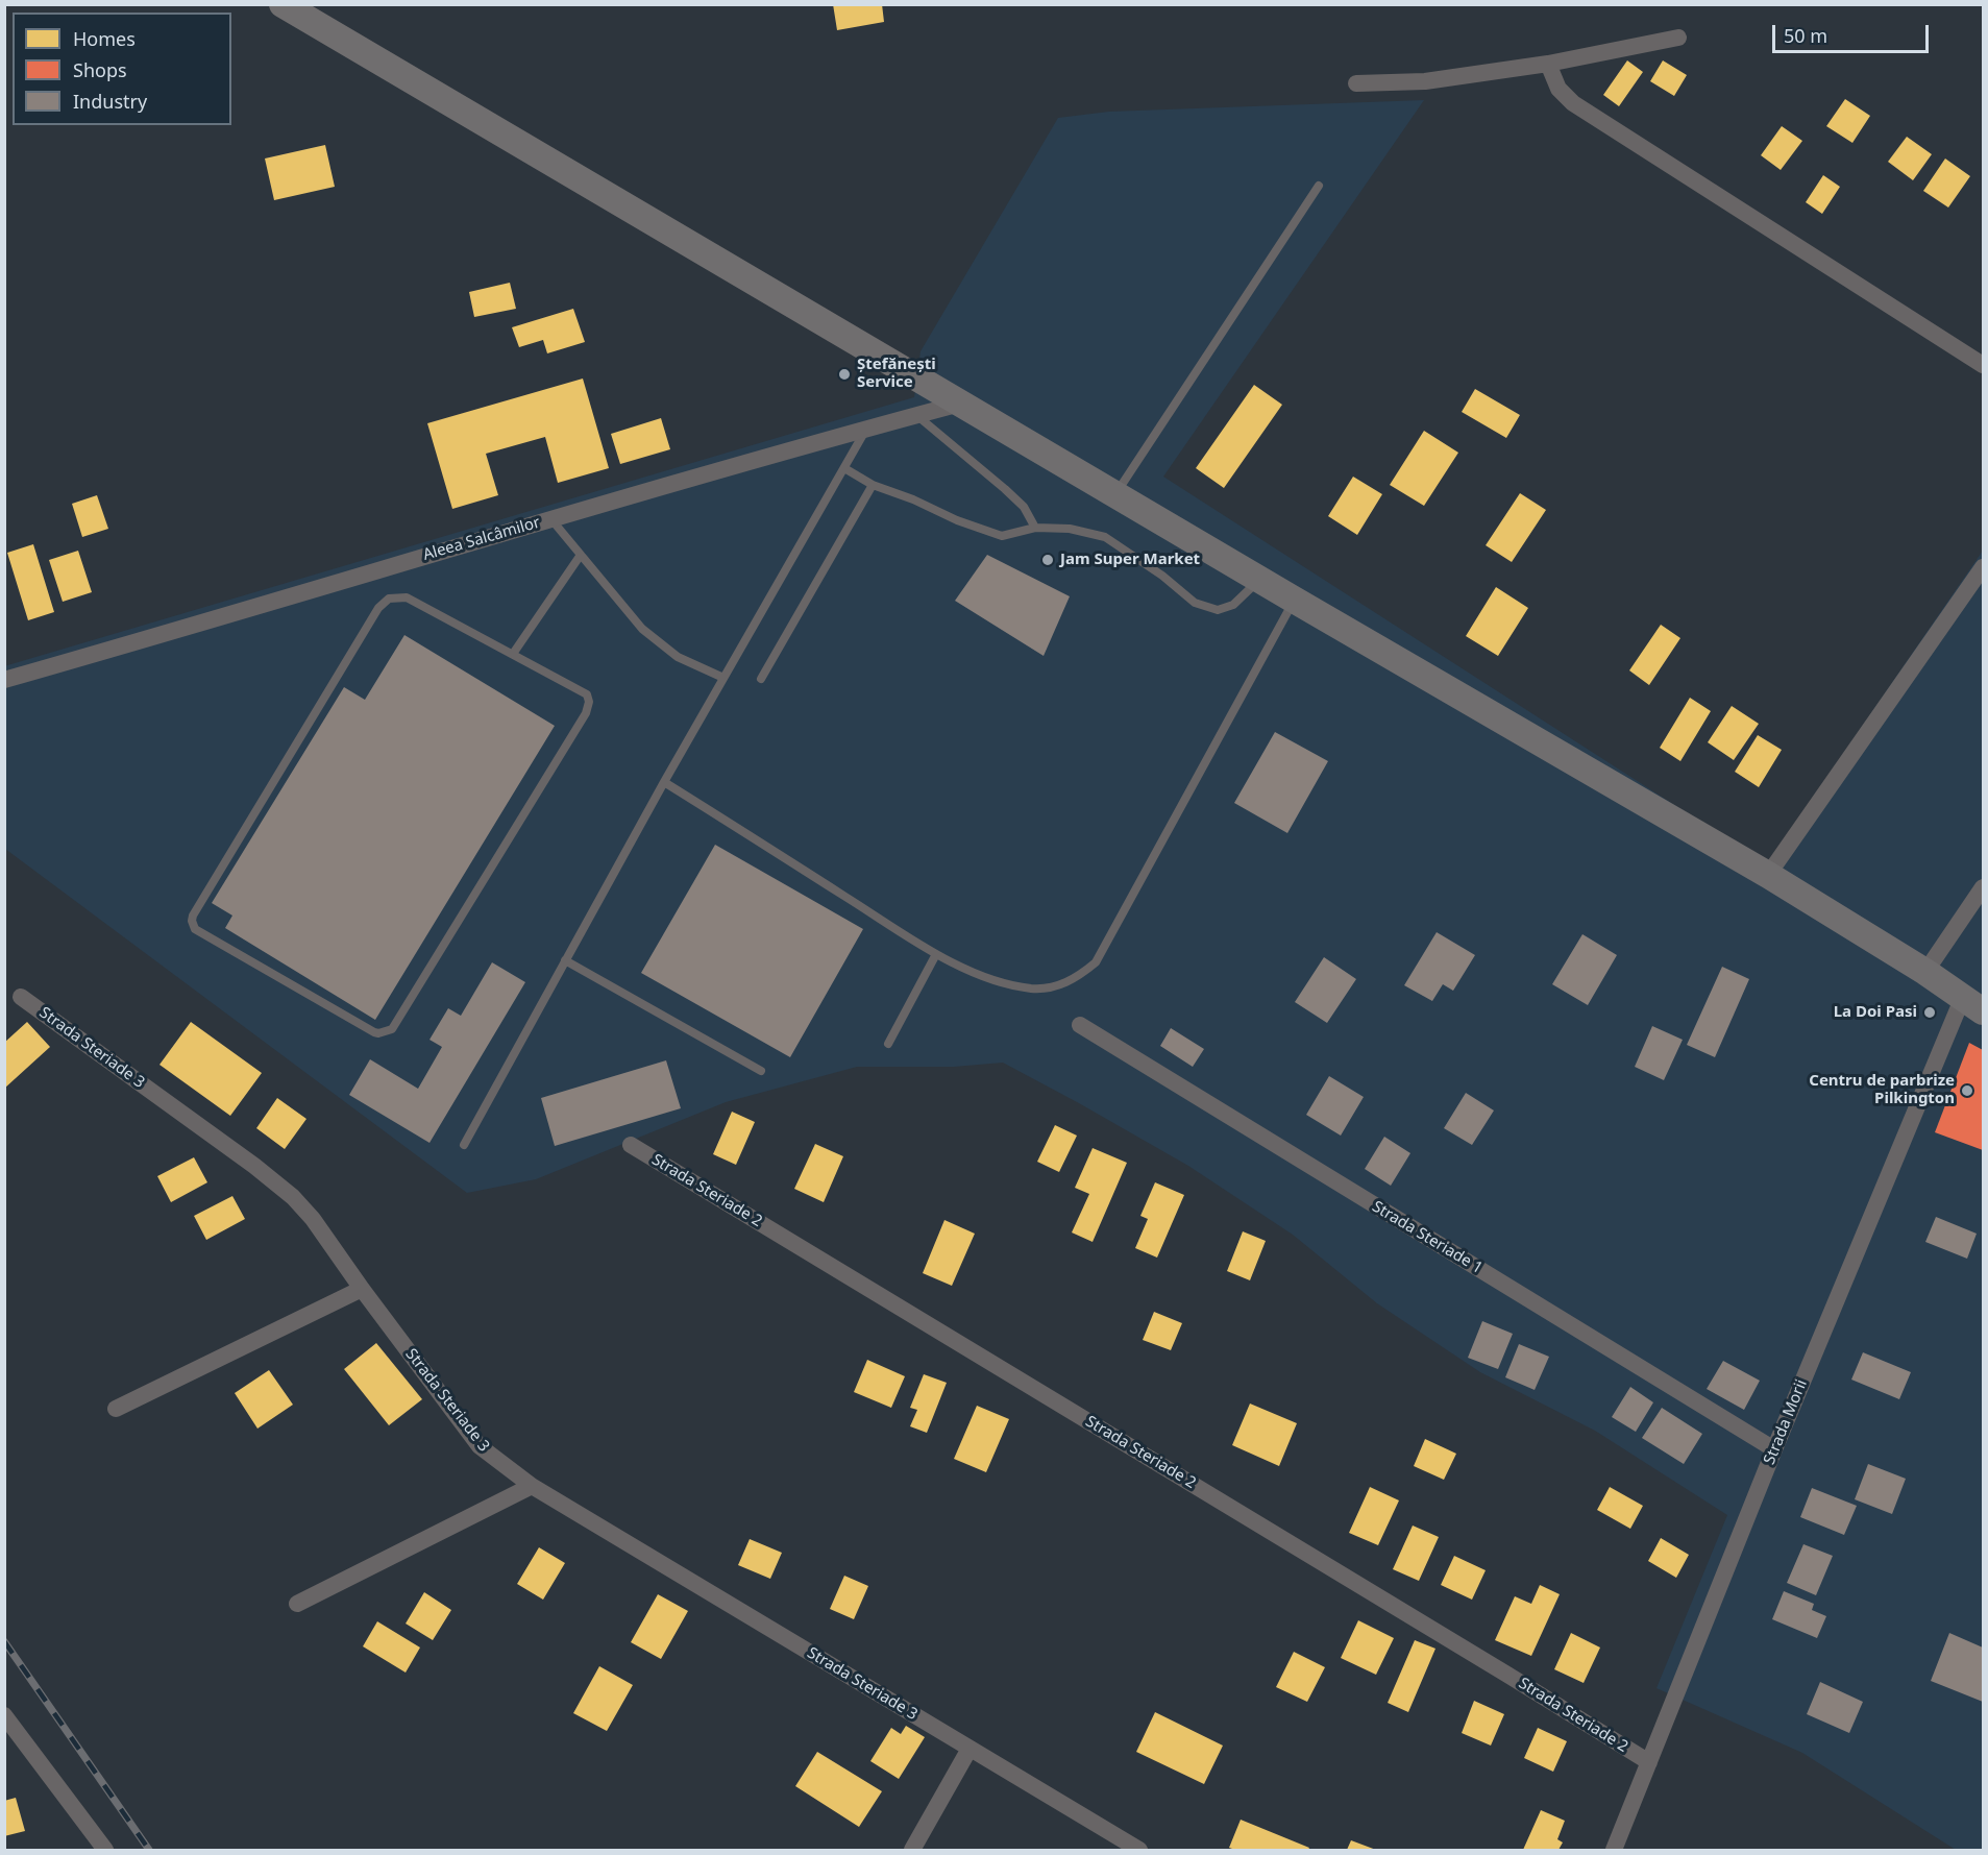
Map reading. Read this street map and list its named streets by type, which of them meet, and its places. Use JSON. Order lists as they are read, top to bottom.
{
  "streets": {
    "street": [
      "Aleea Salcâmilor",
      "Strada Steriade 3",
      "Strada Steriade 2",
      "Strada Steriade 1",
      "Strada Morii"
    ]
  },
  "crossings": [
    ["Strada Steriade 2", "Strada Morii"],
    ["Strada Steriade 1", "Strada Morii"]
  ],
  "places": [
    "Ștefănești Service",
    "Jam Super Market",
    "La Doi Pasi",
    "Centru de parbrize Pilkington"
  ],
  "legend": ["Homes", "Shops", "Industry"],
  "scale_bar": "50 m"
}
